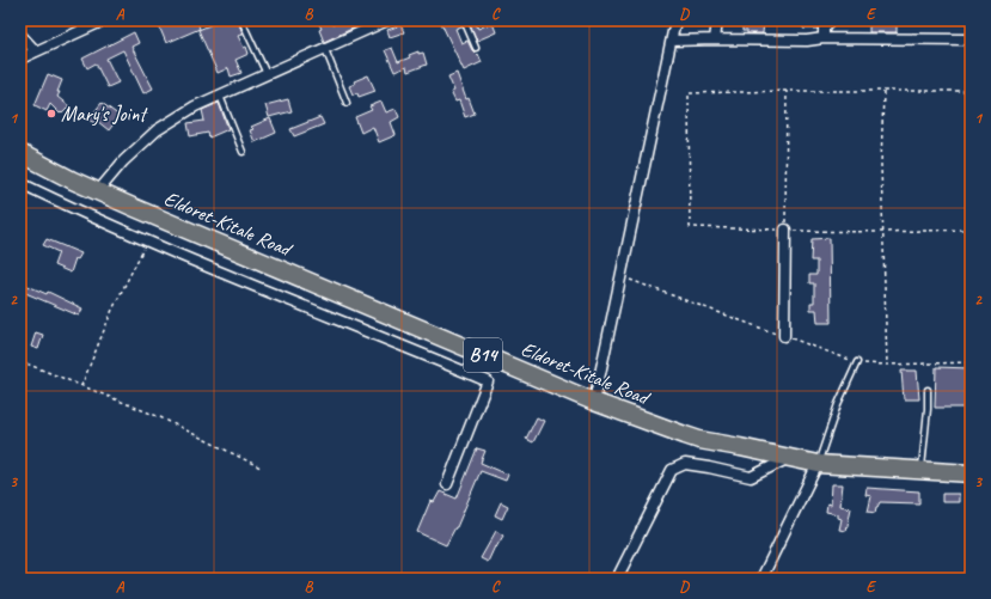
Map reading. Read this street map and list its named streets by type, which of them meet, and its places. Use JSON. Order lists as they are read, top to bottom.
{
  "streets": {
    "highway": ["Eldoret-Kitale Road", "B14"]
  },
  "places": ["Mary's Joint"],
  "grid": {
    "columns": [
      "A",
      "B",
      "C",
      "D",
      "E"
    ],
    "rows": ["1", "2", "3"]
  }
}
